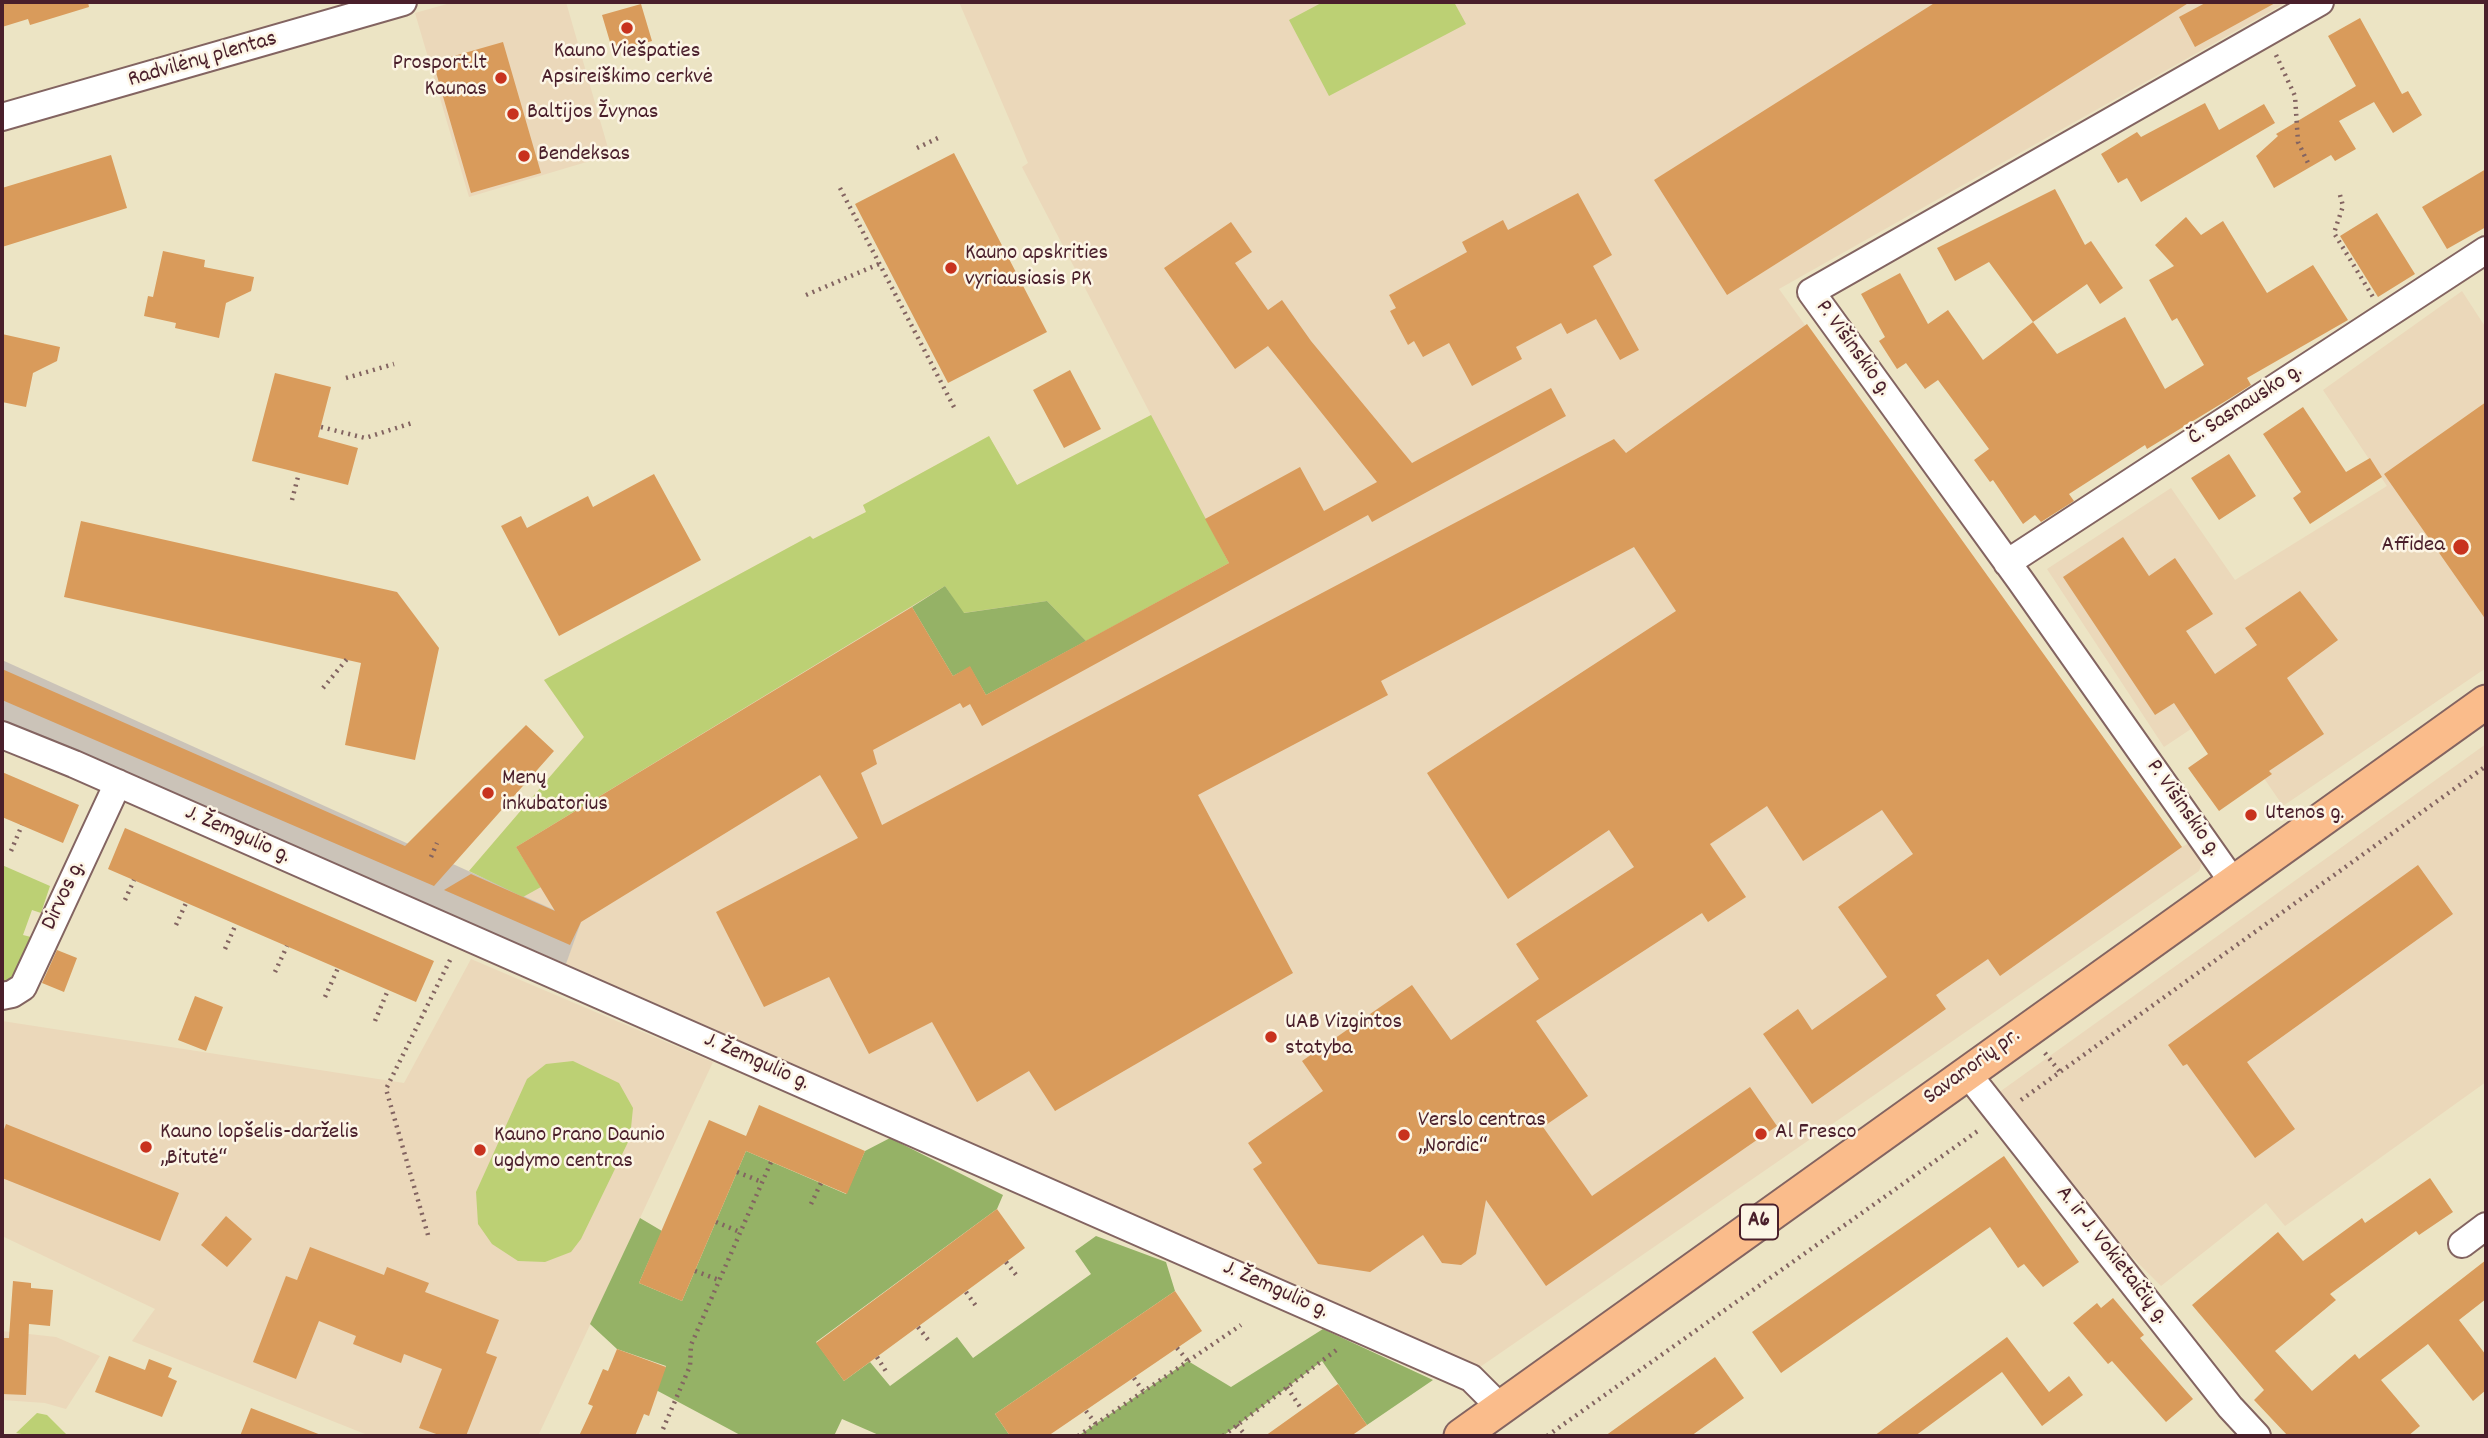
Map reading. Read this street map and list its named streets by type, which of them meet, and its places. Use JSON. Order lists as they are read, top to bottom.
{
  "streets": {
    "main road": ["Savanorių pr.", "A6"],
    "street": [
      "Radvilėnų plentas",
      "P. Višinskio g.",
      "Č. Sasnausko g.",
      "J. Žemgulio g.",
      "Dirvos g.",
      "A. ir J. Vokietaičių g."
    ]
  },
  "crossings": [
    ["P. Višinskio g.", "Č. Sasnausko g."],
    ["P. Višinskio g.", "Savanorių pr."],
    ["J. Žemgulio g.", "Dirvos g."],
    ["J. Žemgulio g.", "Savanorių pr."],
    ["Savanorių pr.", "A. ir J. Vokietaičių g."]
  ],
  "places": [
    "Kauno Viešpaties Apsireiškimo cerkvė",
    "Prosport.lt Kaunas",
    "Baltijos Žvynas",
    "Bendeksas",
    "Kauno apskrities vyriausiasis PK",
    "Affidea",
    "Menų inkubatorius",
    "Utenos g.",
    "UAB Vizgintos statyba",
    "Al Fresco",
    "Verslo centras „Nordic“",
    "Kauno lopšelis-darželis „Bitutė“",
    "Kauno Prano Daunio ugdymo centras"
  ]
}
